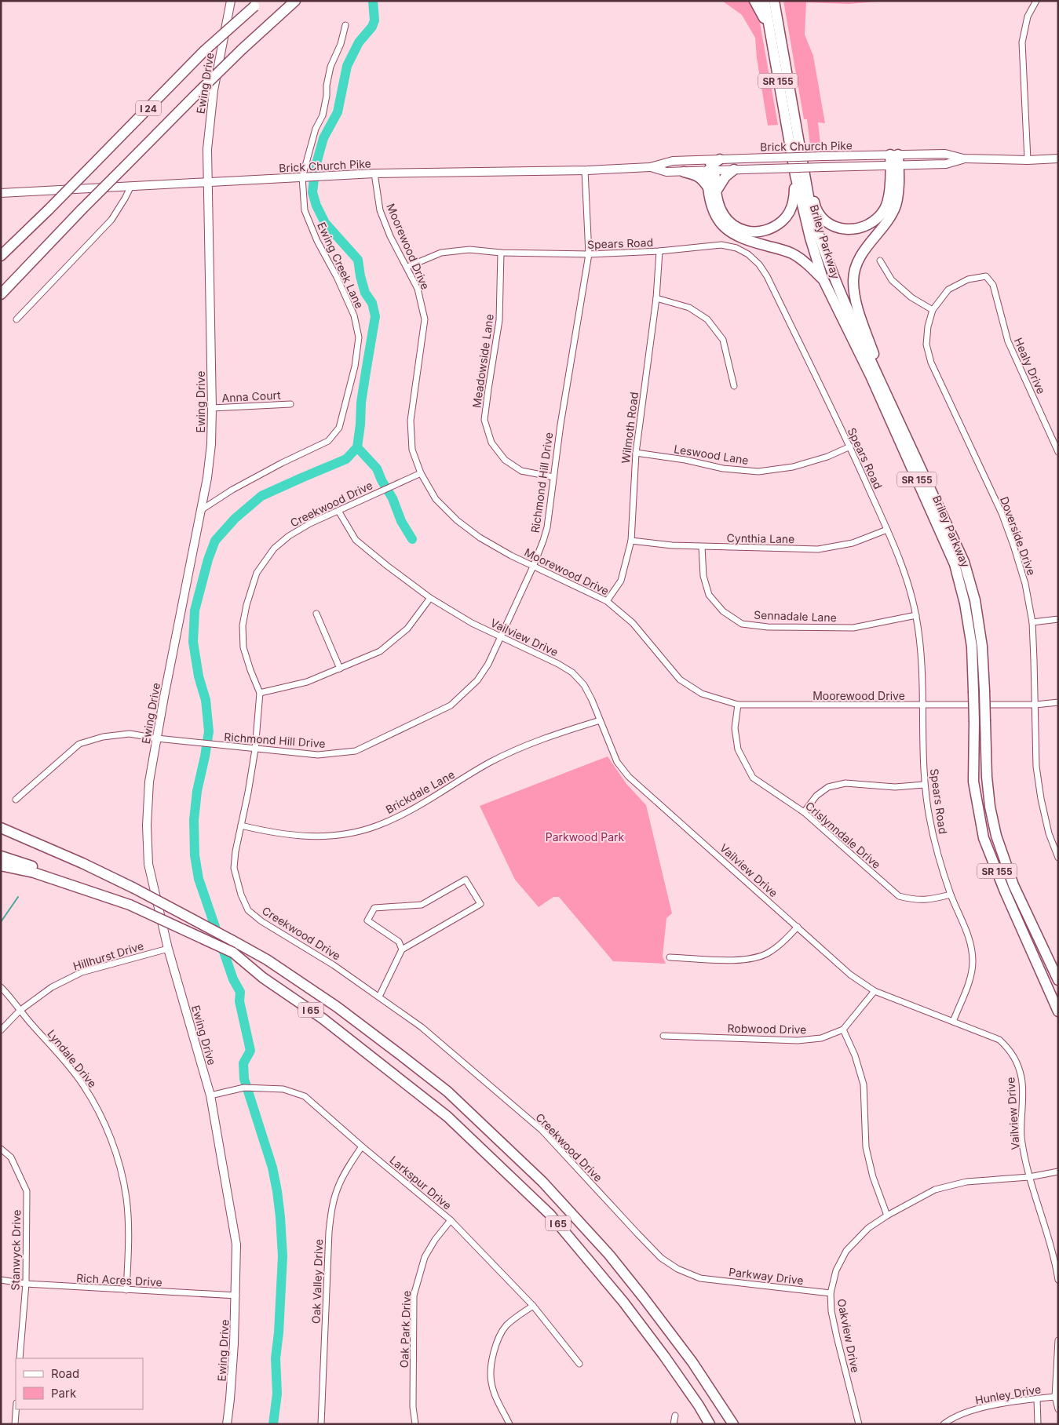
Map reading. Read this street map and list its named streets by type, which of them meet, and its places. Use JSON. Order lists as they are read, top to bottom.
{
  "streets": {
    "highway": [
      "SR 155",
      "I 24",
      "Briley Parkway",
      "I 65"
    ],
    "main road": ["Ewing Drive", "Brick Church Pike"],
    "street": [
      "Spears Road",
      "Moorewood Drive",
      "Ewing Creek Lane",
      "Meadowside Lane",
      "Healy Drive",
      "Anna Court",
      "Wilmoth Road",
      "Leswood Lane",
      "Richmond Hill Drive",
      "Creekwood Drive",
      "Doverside Drive",
      "Cynthia Lane",
      "Sennadale Lane",
      "Vailview Drive",
      "Brickdale Lane",
      "Crislynndale Drive",
      "Hillhurst Drive",
      "Robwood Drive",
      "Lyndale Drive",
      "Larkspur Drive",
      "Stanwyck Drive",
      "Parkway Drive",
      "Rich Acres Drive",
      "Oak Valley Drive",
      "Oak Park Drive",
      "Oakview Drive",
      "Hunley Drive"
    ]
  },
  "crossings": [
    ["Ewing Drive", "Brick Church Pike"],
    ["Ewing Drive", "Ewing Creek Lane"],
    ["Ewing Drive", "Anna Court"],
    ["Ewing Drive", "Richmond Hill Drive"],
    ["Ewing Drive", "Hillhurst Drive"],
    ["Ewing Drive", "Larkspur Drive"],
    ["Ewing Drive", "Rich Acres Drive"],
    ["Brick Church Pike", "Moorewood Drive"],
    ["Brick Church Pike", "Ewing Creek Lane"],
    ["Brick Church Pike", "Richmond Hill Drive"],
    ["Spears Road", "Moorewood Drive"],
    ["Spears Road", "Meadowside Lane"],
    ["Spears Road", "Wilmoth Road"],
    ["Spears Road", "Leswood Lane"],
    ["Spears Road", "Richmond Hill Drive"],
    ["Spears Road", "Cynthia Lane"],
    ["Spears Road", "Sennadale Lane"],
    ["Spears Road", "Vailview Drive"],
    ["Spears Road", "Crislynndale Drive"],
    ["Moorewood Drive", "Wilmoth Road"],
    ["Moorewood Drive", "Richmond Hill Drive"],
    ["Moorewood Drive", "Creekwood Drive"],
    ["Moorewood Drive", "Doverside Drive"],
    ["Moorewood Drive", "Crislynndale Drive"],
    ["Meadowside Lane", "Richmond Hill Drive"],
    ["Healy Drive", "Doverside Drive"],
    ["Wilmoth Road", "Leswood Lane"],
    ["Wilmoth Road", "Cynthia Lane"],
    ["Richmond Hill Drive", "Creekwood Drive"],
    ["Richmond Hill Drive", "Vailview Drive"],
    ["Creekwood Drive", "Vailview Drive"],
    ["Creekwood Drive", "Brickdale Lane"],
    ["Creekwood Drive", "Parkway Drive"],
    ["Cynthia Lane", "Sennadale Lane"],
    ["Vailview Drive", "Brickdale Lane"],
    ["Vailview Drive", "Robwood Drive"],
    ["Vailview Drive", "Oakview Drive"],
    ["Hillhurst Drive", "Lyndale Drive"],
    ["Lyndale Drive", "Rich Acres Drive"],
    ["Larkspur Drive", "Oak Valley Drive"],
    ["Larkspur Drive", "Oak Park Drive"],
    ["Stanwyck Drive", "Rich Acres Drive"],
    ["Parkway Drive", "Oakview Drive"]
  ],
  "parks": ["Parkwood Park"],
  "legend": ["Road", "Park"]
}
